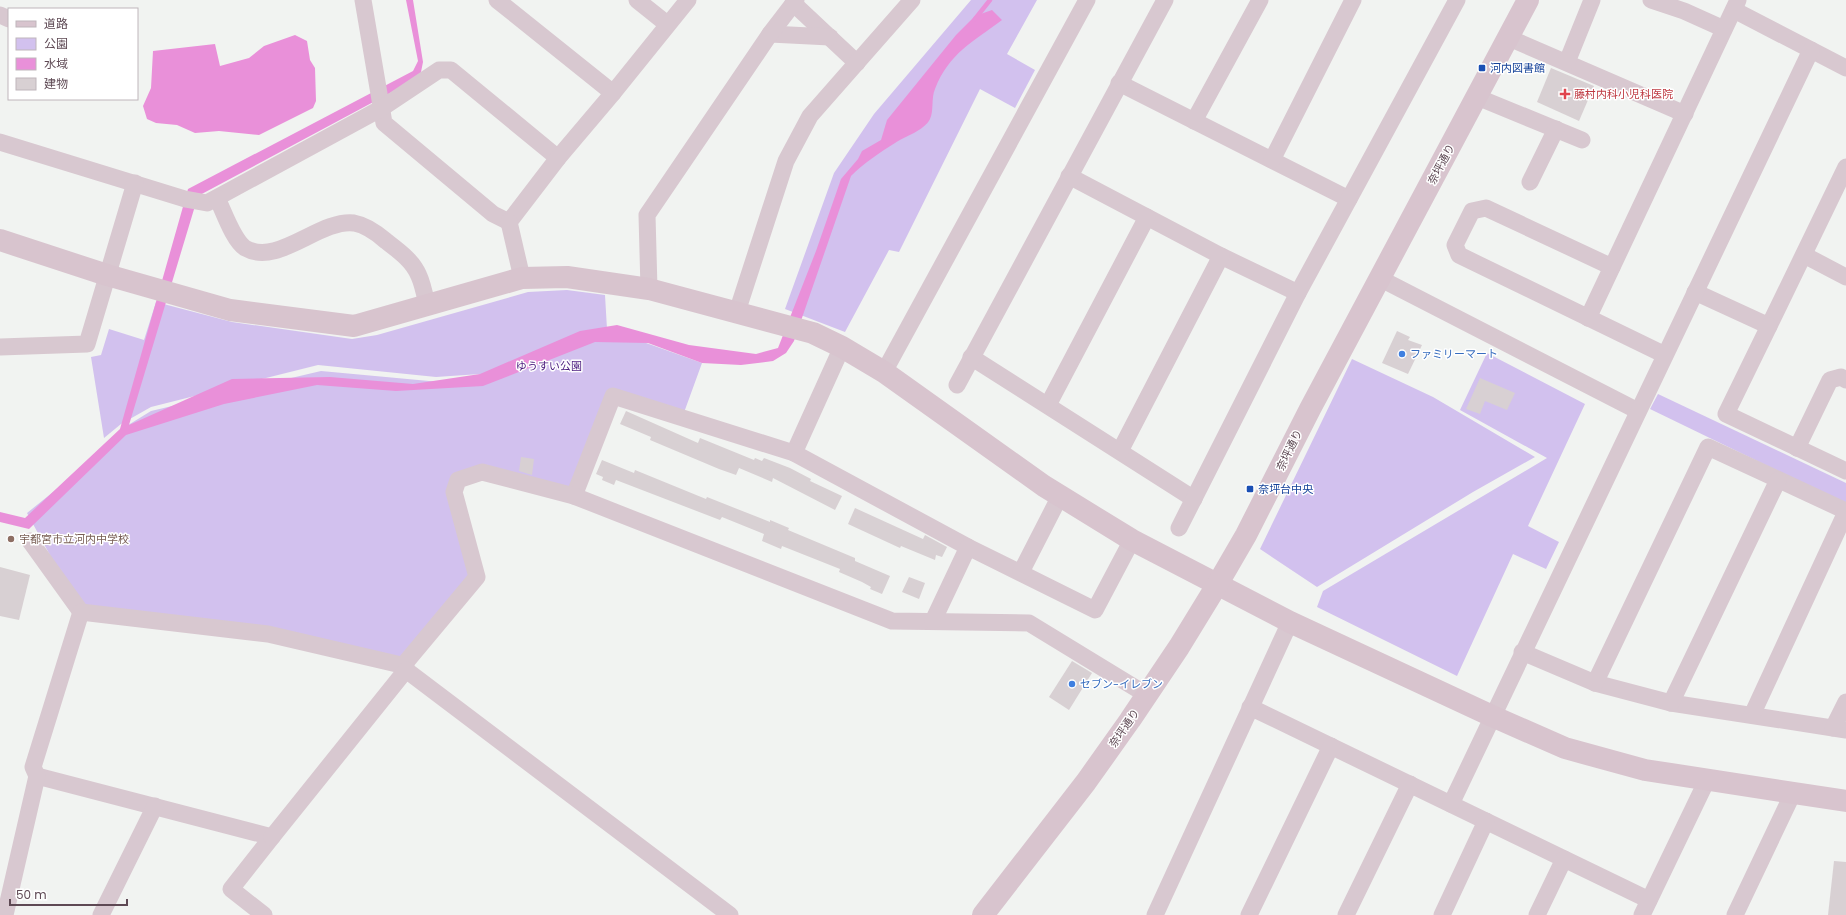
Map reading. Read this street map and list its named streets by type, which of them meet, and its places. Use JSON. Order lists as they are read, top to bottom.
{
  "streets": {
    "street": ["奈坪通り"]
  },
  "parks": ["ゆうすい公園"],
  "places": {
    "transit": ["河内図書館", "奈坪台中央"],
    "health": ["藤村内科小児科医院"],
    "other": ["ファミリーマート", "宇都宮市立河内中学校", "セブン-イレブン"]
  },
  "legend": [
    "道路",
    "公園",
    "水域",
    "建物"
  ],
  "scale_bar": "50 m"
}
